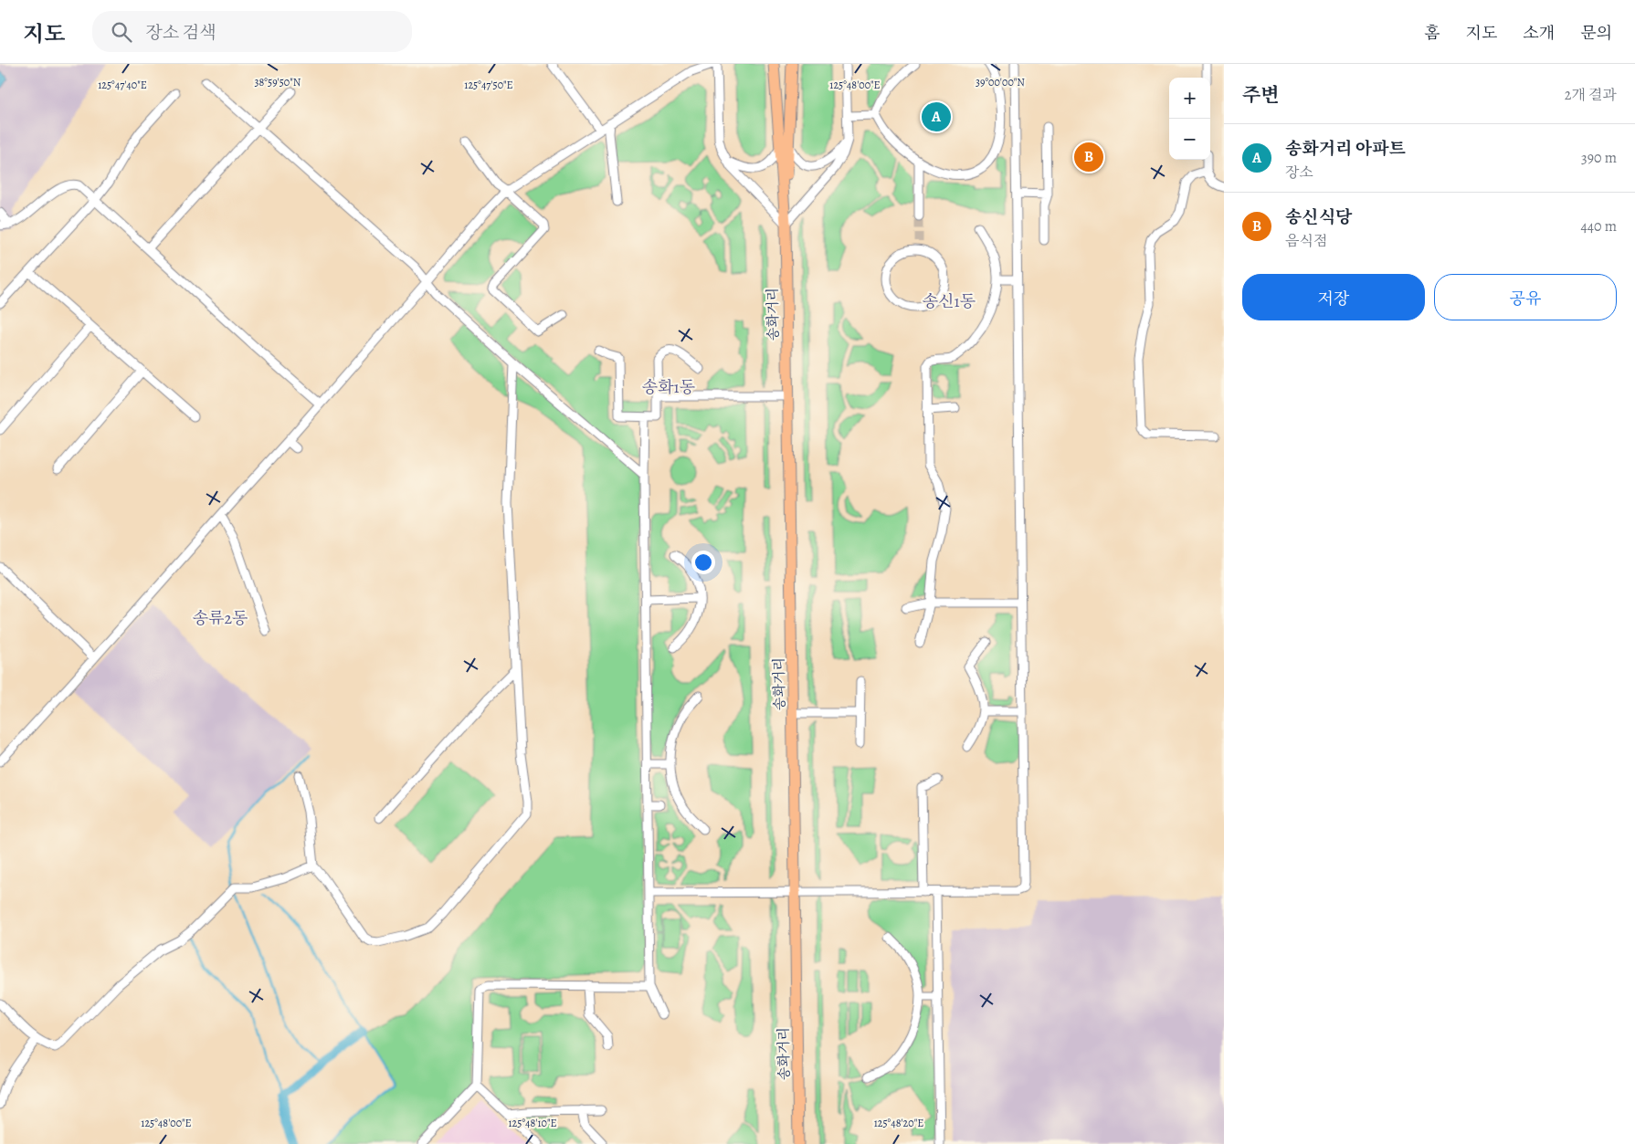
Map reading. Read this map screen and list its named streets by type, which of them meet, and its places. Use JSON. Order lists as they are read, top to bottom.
{
  "streets": {
    "main road": ["송화거리"]
  },
  "districts": ["송신1동", "송화1동", "송류2동"],
  "page": {
    "header": "지도",
    "search": "장소 검색",
    "nav": [
      "홈",
      "지도",
      "소개",
      "문의"
    ],
    "heading": ["주변", "2개 결과"],
    "map_buttons": ["+", "−"],
    "pins": ["A", "B"],
    "list": [
      {
        "mark": "A",
        "name": "송화거리 아파트",
        "note": "장소",
        "value": "390 m"
      },
      {
        "mark": "B",
        "name": "송신식당",
        "note": "음식점",
        "value": "440 m"
      }
    ],
    "buttons": ["저장", "공유"]
  },
  "coordinates": [
    "38°59'50\"N",
    "39°00'00\"N",
    "125°47'50\"E",
    "125°48'00\"E",
    "125°47'40\"E",
    "125°48'10\"E",
    "125°48'20\"E"
  ]
}
